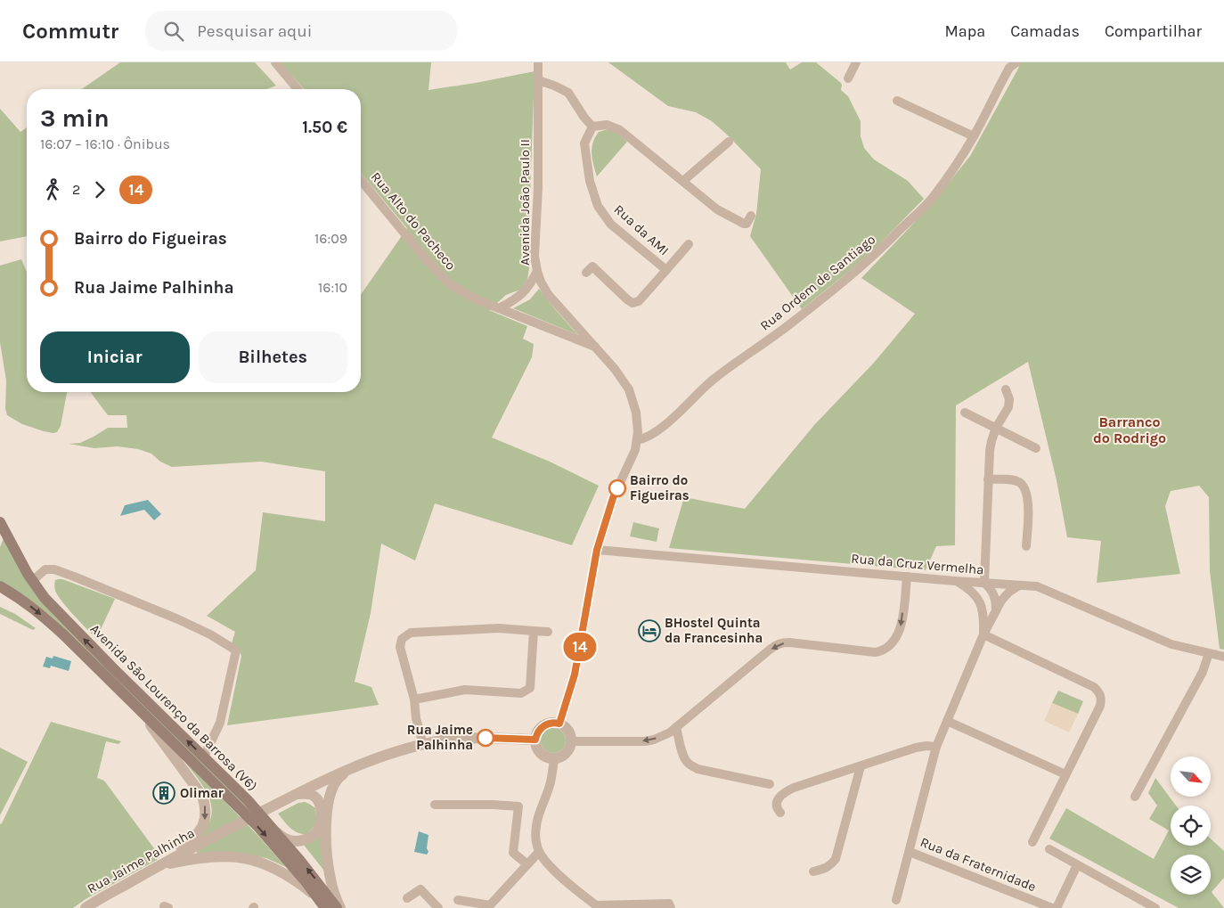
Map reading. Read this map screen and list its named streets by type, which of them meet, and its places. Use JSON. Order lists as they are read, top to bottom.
{
  "streets": {
    "main road": ["Avenida São Lourenço da Barrosa (V6)"],
    "street": [
      "Avenida João Paulo II",
      "Rua Alto do Pacheco",
      "Rua da AMI",
      "Rua Ordem de Santiago",
      "Rua da Cruz Vermelha",
      "Rua Jaime Palhinha",
      "Rua da Fraternidade"
    ]
  },
  "crossings": [
    ["Avenida João Paulo II", "Rua Alto do Pacheco"],
    ["Avenida João Paulo II", "Rua Ordem de Santiago"],
    ["Avenida João Paulo II", "Rua da Cruz Vermelha"],
    ["Avenida João Paulo II", "Rua Jaime Palhinha"],
    ["Rua da Cruz Vermelha", "Rua da Fraternidade"]
  ],
  "districts": ["Barranco do Rodrigo"],
  "places": {
    "other": ["Bairro do Figueiras", "Rua Jaime Palhinha"],
    "hotel": ["BHostel Quinta da Francesinha"],
    "building": ["Olimar"]
  },
  "lines": ["bus line 14"],
  "north": "bottom right",
  "page": {
    "header": "Commutr",
    "search": "Pesquisar aqui",
    "nav": ["Mapa", "Camadas", "Compartilhar"],
    "on_map": "14",
    "heading": ["3 min", "16:07 – 16:10 · Ônibus", "1.50 €"],
    "legs": ["2", "14"],
    "list": [
      {
        "name": "Bairro do Figueiras",
        "value": "16:09"
      },
      {
        "name": "Rua Jaime Palhinha",
        "value": "16:10"
      }
    ],
    "buttons": ["Iniciar", "Bilhetes"]
  }
}
